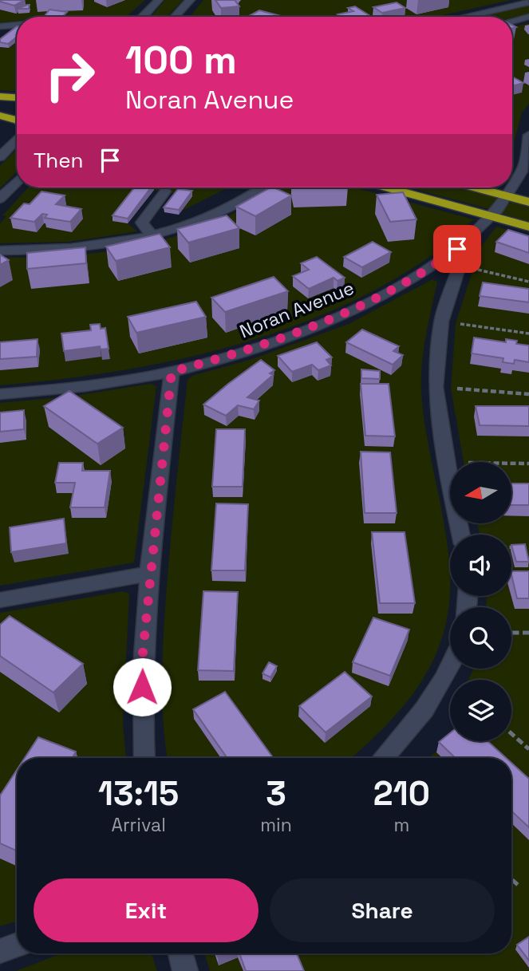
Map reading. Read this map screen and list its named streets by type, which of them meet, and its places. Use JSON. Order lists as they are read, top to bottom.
{
  "streets": {
    "street": ["Noran Avenue"]
  },
  "north": "left",
  "page": {
    "turn": ["100 m", "Noran Avenue"],
    "then": "Then",
    "eta": [
      "13:15",
      "Arrival",
      "3",
      "min",
      "210",
      "m"
    ],
    "buttons": ["Exit", "Share"]
  }
}
